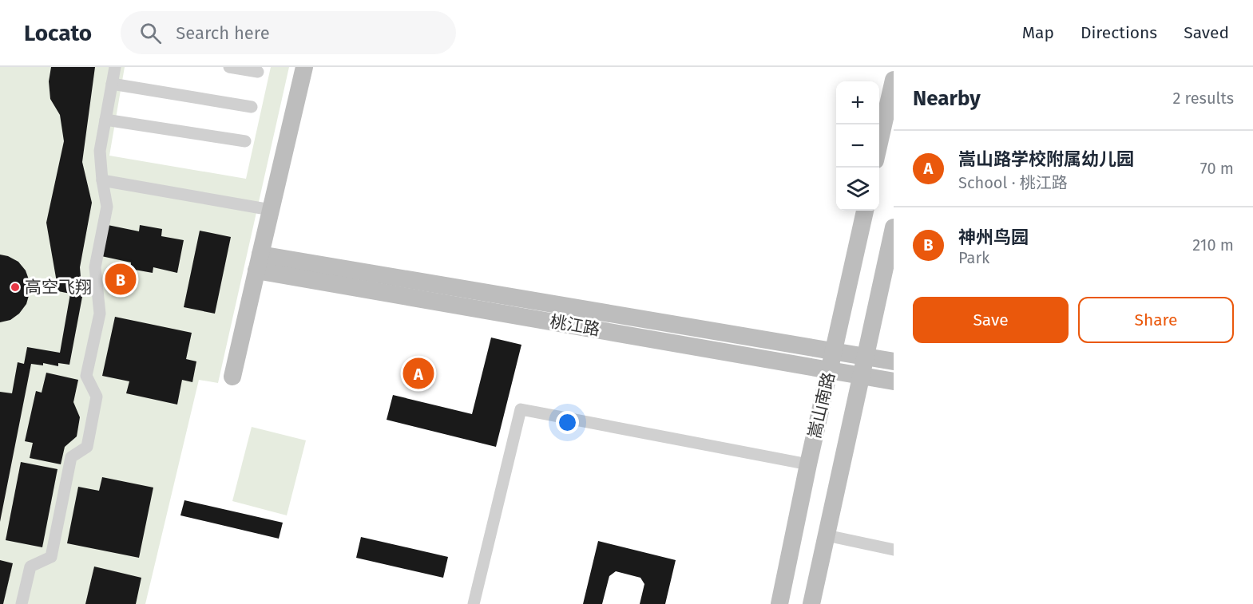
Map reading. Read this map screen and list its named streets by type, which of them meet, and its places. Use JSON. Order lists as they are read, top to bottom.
{
  "streets": {
    "street": ["桃江路", "嵩山南路"]
  },
  "crossings": [
    ["桃江路", "嵩山南路"]
  ],
  "places": ["高空飞翔"],
  "page": {
    "header": "Locato",
    "search": "Search here",
    "nav": ["Map", "Directions", "Saved"],
    "heading": ["Nearby", "2 results"],
    "map_buttons": ["+", "−"],
    "list": [
      {
        "mark": "A",
        "name": "嵩山路学校附属幼儿园",
        "note": "School · 桃江路",
        "value": "70 m"
      },
      {
        "mark": "B",
        "name": "神州鸟园",
        "note": "Park",
        "value": "210 m"
      }
    ],
    "pins": ["B", "A"],
    "buttons": ["Save", "Share"]
  }
}
